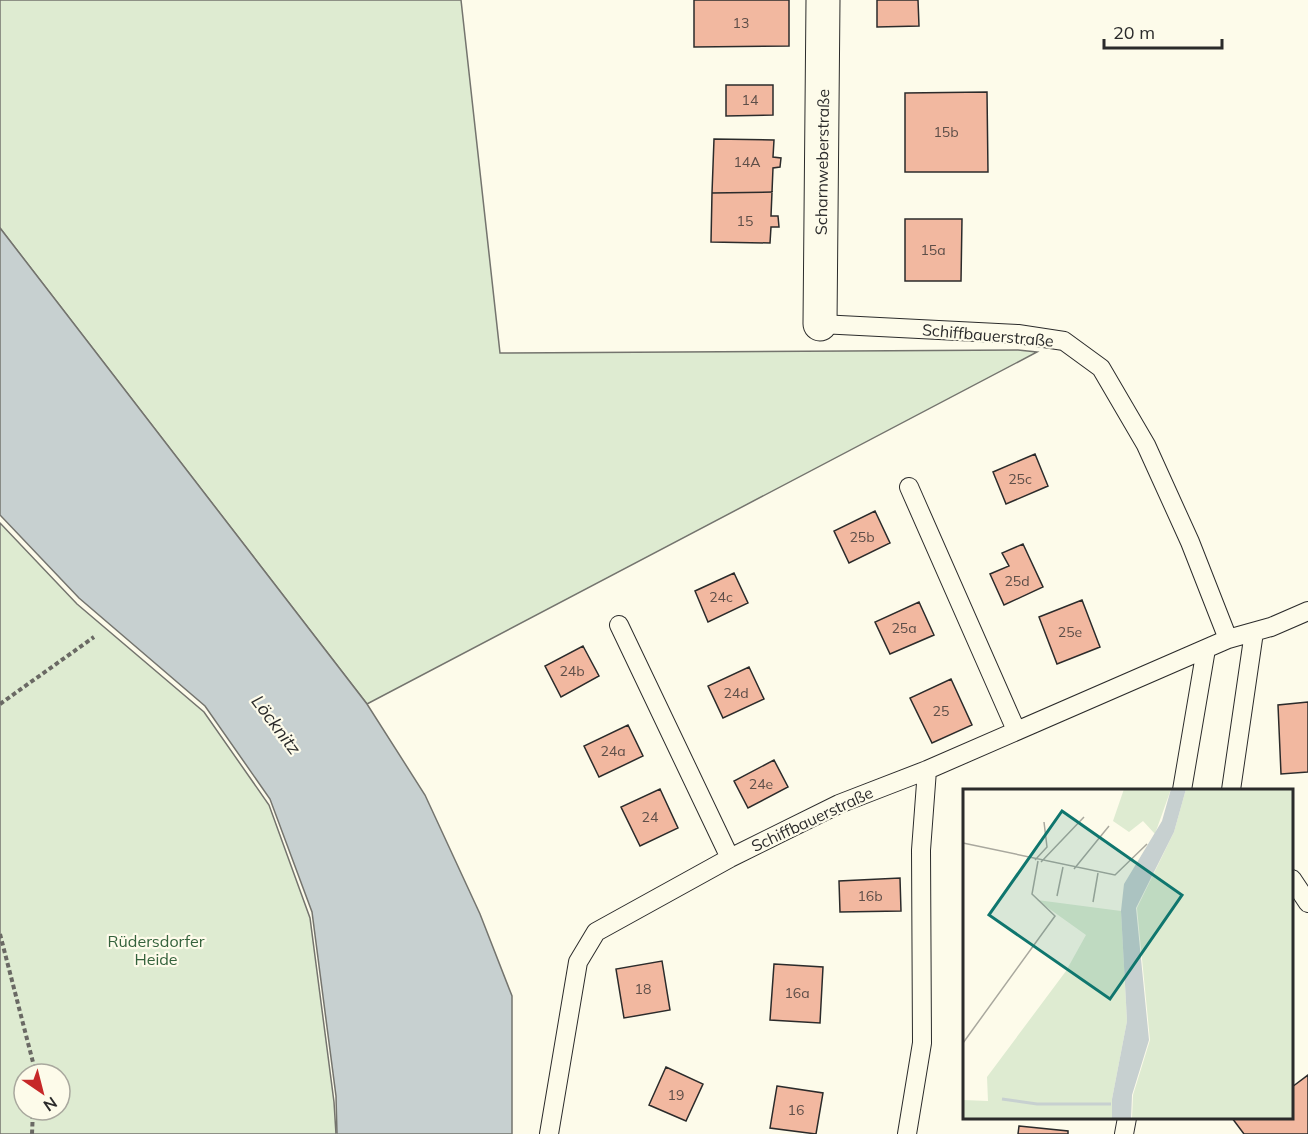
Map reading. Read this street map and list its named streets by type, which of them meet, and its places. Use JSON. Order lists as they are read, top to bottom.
{
  "streets": {
    "street": ["Scharnweberstraße"],
    "lane": ["Schiffbauerstraße"]
  },
  "crossings": [
    ["Scharnweberstraße", "Schiffbauerstraße"]
  ],
  "water": ["Löcknitz"],
  "parks": ["Rüdersdorfer Heide"],
  "house_numbers": [
    "13",
    "14",
    "15b",
    "14A",
    "15",
    "15a",
    "25c",
    "25b",
    "25d",
    "24c",
    "25a",
    "25e",
    "24b",
    "24d",
    "25",
    "24a",
    "24e",
    "24",
    "16b",
    "18",
    "16a",
    "19",
    "16"
  ],
  "scale_bar": "20 m",
  "north": "bottom right"
}
